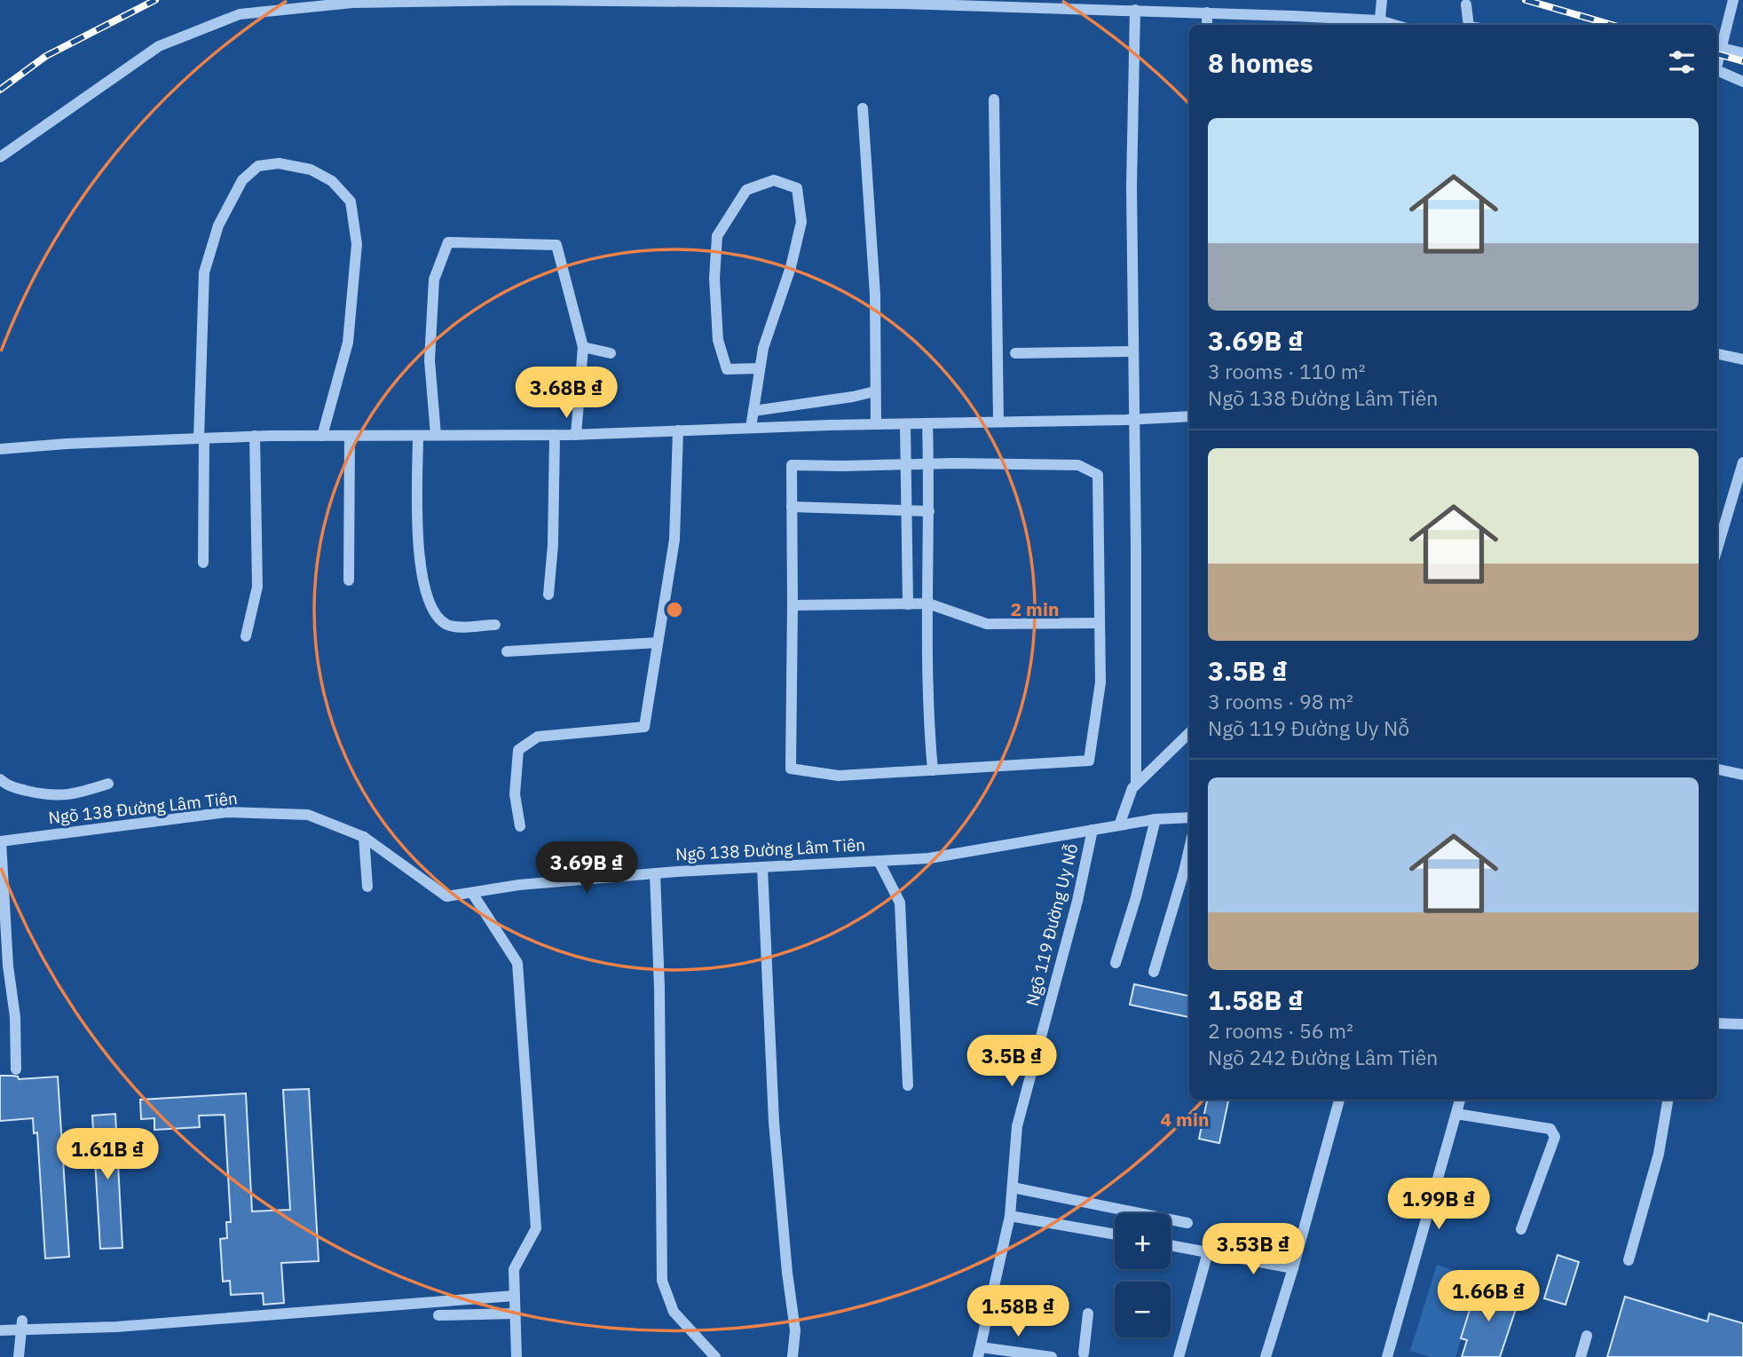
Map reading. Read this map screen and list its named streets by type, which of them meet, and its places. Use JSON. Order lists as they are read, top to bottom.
{
  "streets": {
    "street": ["Ngõ 138 Đường Lâm Tiên", "Ngõ 119 Đường Uy Nỗ"]
  },
  "crossings": [
    ["Ngõ 138 Đường Lâm Tiên", "Ngõ 119 Đường Uy Nỗ"]
  ],
  "page": {
    "heading": "8 homes",
    "list": [
      {
        "name": "3.69B ₫",
        "note": "3 rooms · 110 m² · Ngõ 138 Đường Lâm Tiên"
      },
      {
        "name": "3.5B ₫",
        "note": "3 rooms · 98 m² · Ngõ 119 Đường Uy Nỗ"
      },
      {
        "name": "1.58B ₫",
        "note": "2 rooms · 56 m² · Ngõ 242 Đường Lâm Tiên"
      }
    ],
    "price": [
      "3.68B ₫",
      "3.69B ₫",
      "3.5B ₫",
      "1.61B ₫",
      "1.99B ₫",
      "3.53B ₫",
      "1.66B ₫",
      "1.58B ₫"
    ],
    "map_buttons": ["+", "−"]
  },
  "rings": ["2 min", "4 min"]
}
